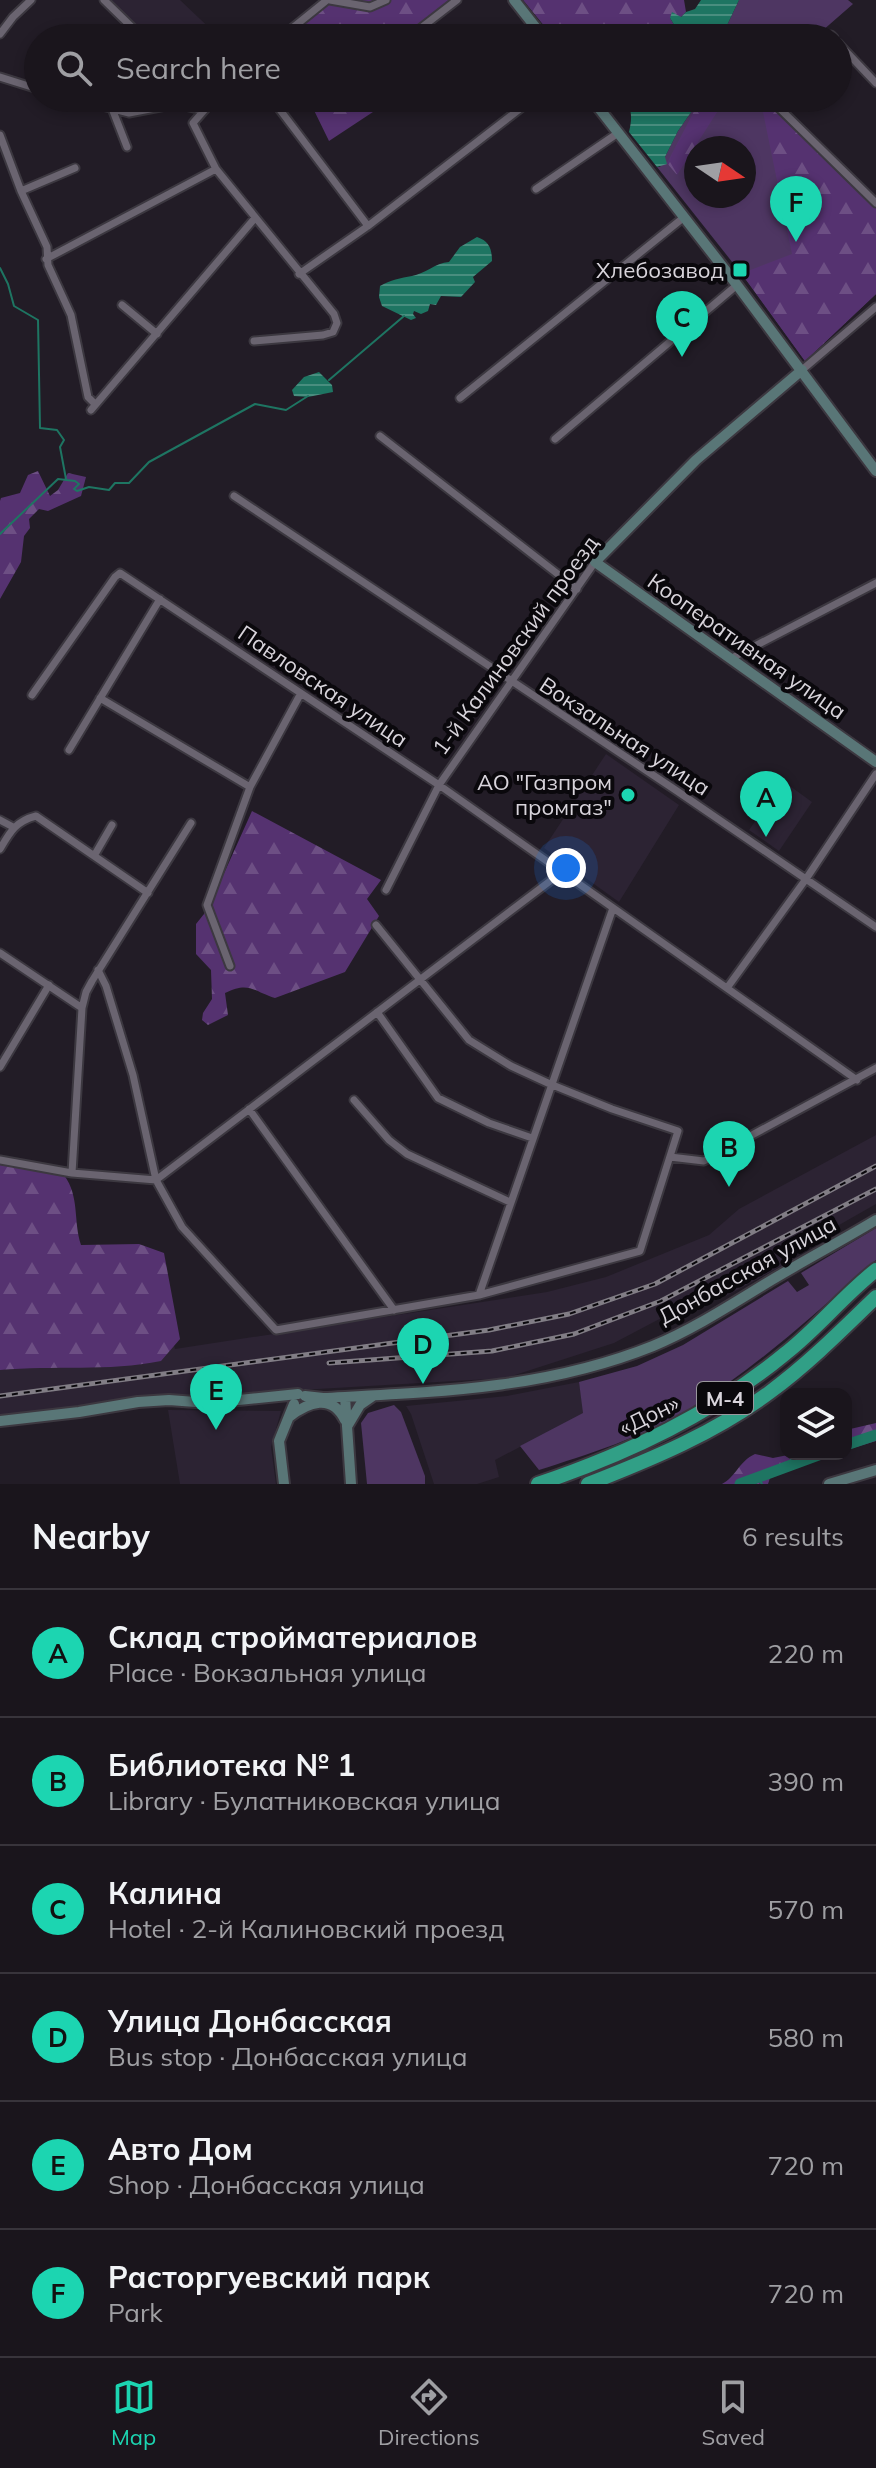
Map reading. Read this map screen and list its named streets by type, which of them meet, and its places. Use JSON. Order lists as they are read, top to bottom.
{
  "streets": {
    "highway": ["М-4", "«Дон»"],
    "street": [
      "1-й Калиновский проезд",
      "Кооперативная улица",
      "Павловская улица",
      "Вокзальная улица",
      "Донбасская улица"
    ]
  },
  "crossings": [
    ["1-й Калиновский проезд", "Кооперативная улица"],
    ["1-й Калиновский проезд", "Павловская улица"],
    ["1-й Калиновский проезд", "Вокзальная улица"]
  ],
  "places": {
    "transit": ["Хлебозавод"],
    "other": ["АО \"Газпром промгаз\""]
  },
  "north": "right",
  "page": {
    "search": "Search here",
    "pins": [
      "F",
      "C",
      "A",
      "B",
      "D",
      "E"
    ],
    "heading": ["Nearby", "6 results"],
    "list": [
      {
        "mark": "A",
        "name": "Склад стройматериалов",
        "note": "Place · Вокзальная улица",
        "value": "220 m"
      },
      {
        "mark": "B",
        "name": "Библиотека № 1",
        "note": "Library · Булатниковская улица",
        "value": "390 m"
      },
      {
        "mark": "C",
        "name": "Калина",
        "note": "Hotel · 2-й Калиновский проезд",
        "value": "570 m"
      },
      {
        "mark": "D",
        "name": "Улица Донбасская",
        "note": "Bus stop · Донбасская улица",
        "value": "580 m"
      },
      {
        "mark": "E",
        "name": "Авто Дом",
        "note": "Shop · Донбасская улица",
        "value": "720 m"
      },
      {
        "mark": "F",
        "name": "Расторгуевский парк",
        "note": "Park",
        "value": "720 m"
      }
    ],
    "nav": ["Map", "Directions", "Saved"]
  }
}
